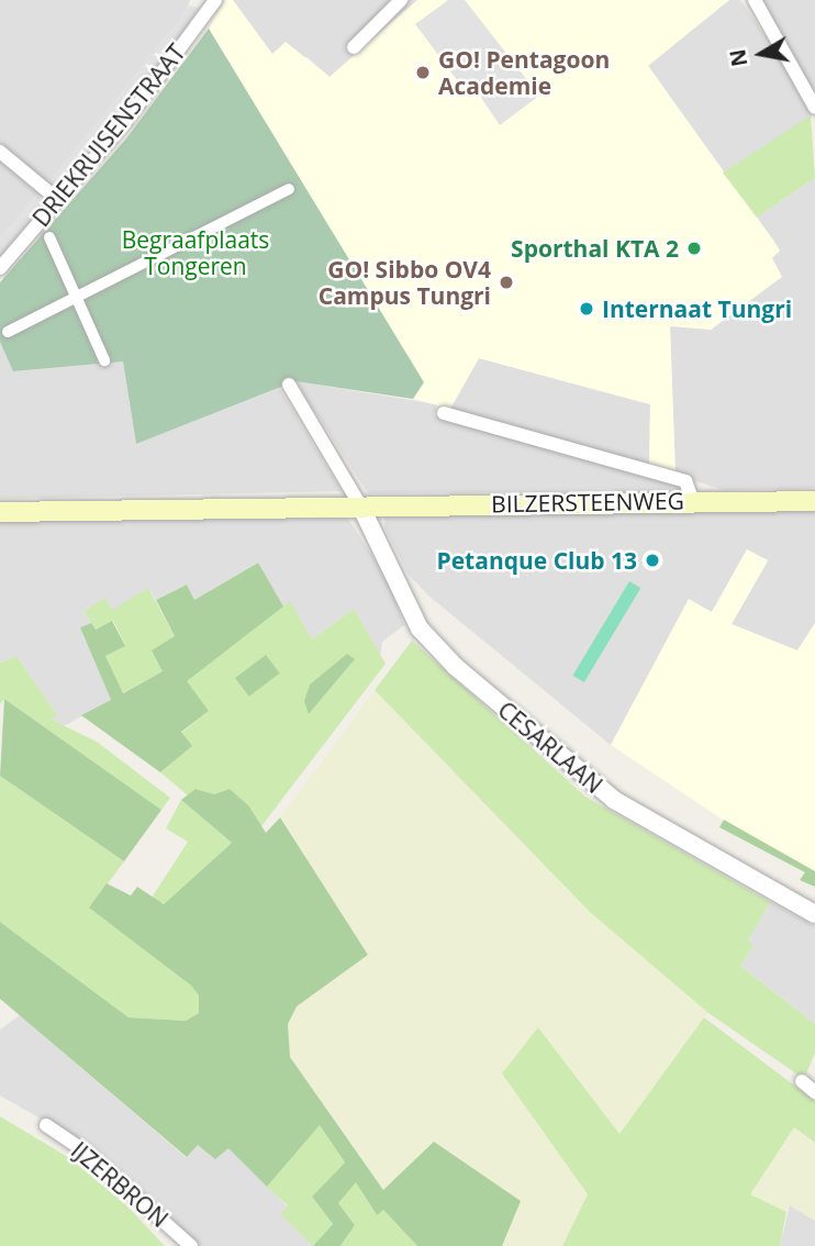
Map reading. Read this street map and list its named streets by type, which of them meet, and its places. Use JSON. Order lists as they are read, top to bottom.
{
  "streets": {
    "main road": ["BILZERSTEENWEG"],
    "street": ["DRIEKRUISENSTRAAT", "CESARLAAN", "IJZERBRON"]
  },
  "crossings": [
    ["BILZERSTEENWEG", "CESARLAAN"]
  ],
  "parks": ["Begraafplaats Tongeren"],
  "places": [
    "GO! Pentagoon Academie",
    "Sporthal KTA 2",
    "GO! Sibbo OV4 Campus Tungri",
    "Internaat Tungri",
    "Petanque Club 13"
  ],
  "north": "left"
}
